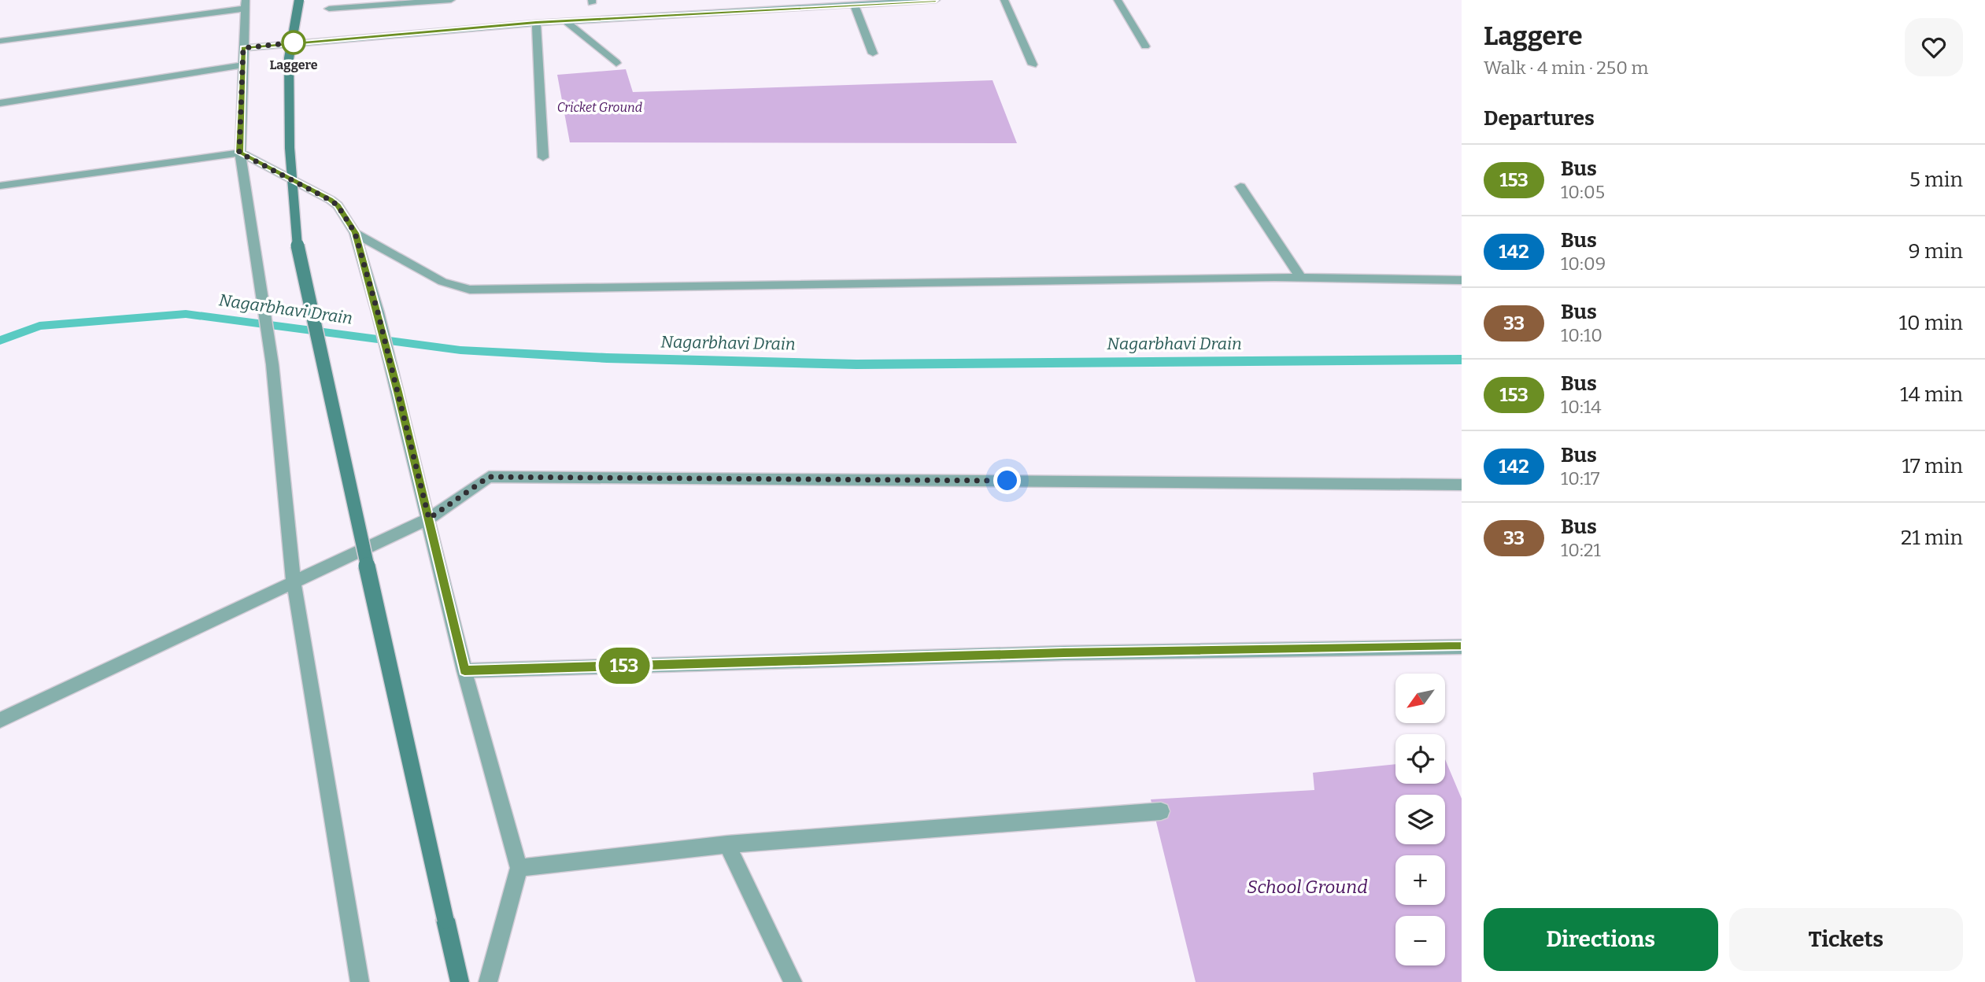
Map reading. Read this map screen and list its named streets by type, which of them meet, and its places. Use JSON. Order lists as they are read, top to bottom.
{
  "water": ["Nagarbhavi Drain"],
  "parks": ["Cricket Ground", "School Ground"],
  "places": ["Laggere"],
  "lines": ["bus line 153"],
  "north": "bottom left",
  "page": {
    "on_map": "153",
    "heading": [
      ["Laggere", "Walk · 4 min · 250 m"],
      "Departures"
    ],
    "list": [
      {
        "mark": "153",
        "name": "Bus",
        "note": "10:05",
        "value": "5 min"
      },
      {
        "mark": "142",
        "name": "Bus",
        "note": "10:09",
        "value": "9 min"
      },
      {
        "mark": "33",
        "name": "Bus",
        "note": "10:10",
        "value": "10 min"
      },
      {
        "mark": "153",
        "name": "Bus",
        "note": "10:14",
        "value": "14 min"
      },
      {
        "mark": "142",
        "name": "Bus",
        "note": "10:17",
        "value": "17 min"
      },
      {
        "mark": "33",
        "name": "Bus",
        "note": "10:21",
        "value": "21 min"
      }
    ],
    "map_buttons": ["+", "−"],
    "buttons": ["Directions", "Tickets"]
  }
}
